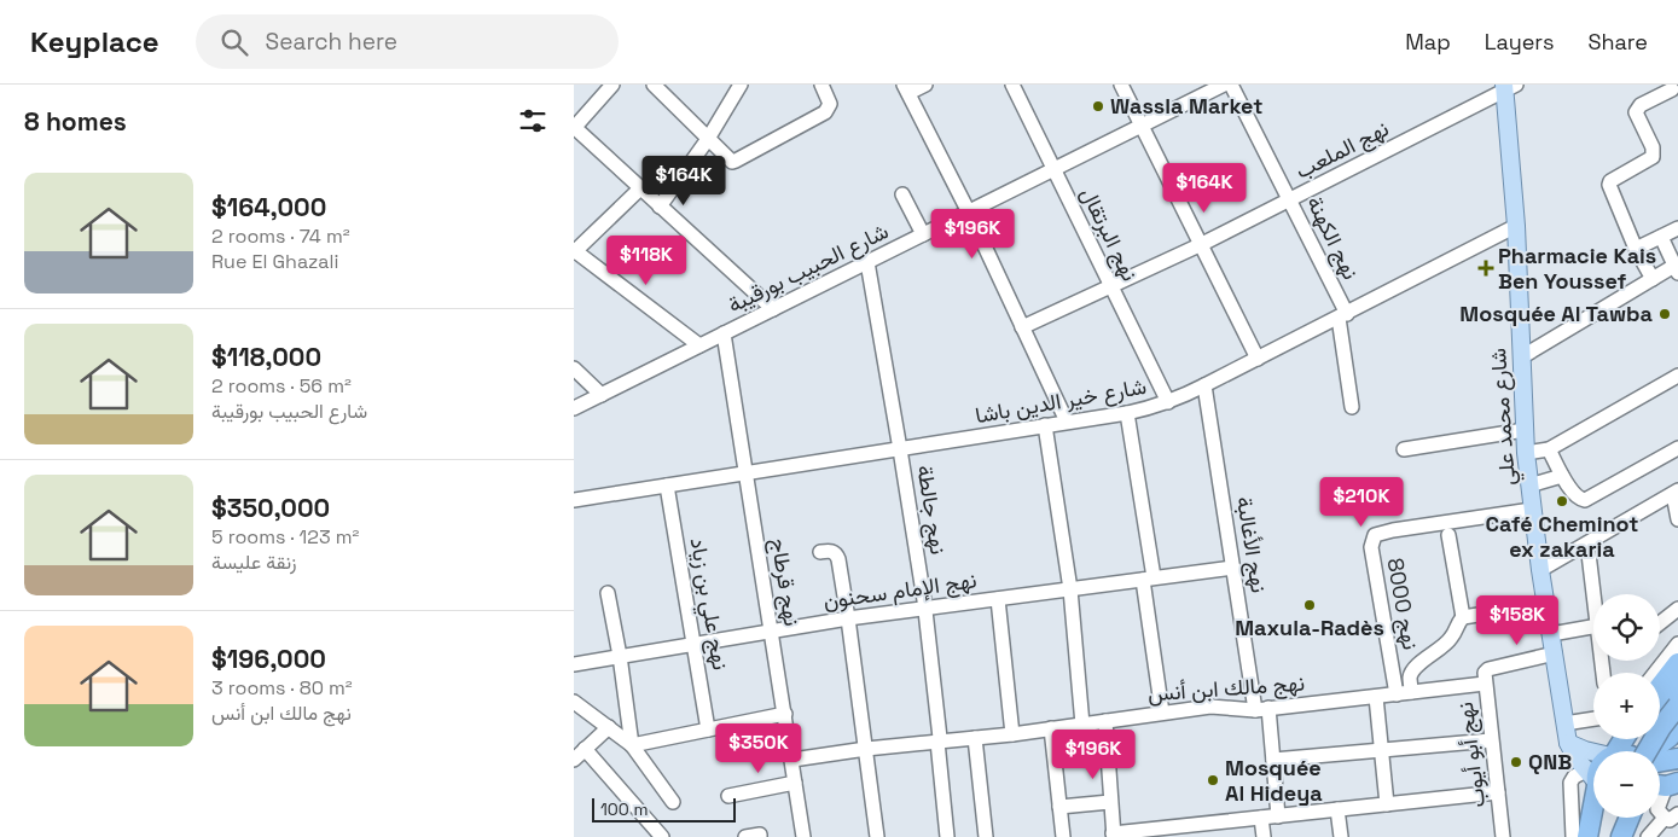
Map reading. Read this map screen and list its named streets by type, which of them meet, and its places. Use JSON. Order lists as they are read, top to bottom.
{
  "streets": {
    "main road": ["شارع محمد علي"],
    "street": [
      "نهج الملعب",
      "نهج البرتقال",
      "نهج الكهنة",
      "شارع الحبيب بورقيبة",
      "شارع خير الدين باشا",
      "نهج جالطة",
      "نهج الأغالبة",
      "نهج قرطاج",
      "نهج الإمام سحنون",
      "نهج علي بن زياد",
      "نهج 8000",
      "نهج مالك ابن أنس",
      "نهج أبو أيوب"
    ]
  },
  "crossings": [
    ["نهج الملعب", "نهج البرتقال"],
    ["نهج الملعب", "نهج الكهنة"],
    ["نهج الملعب", "شارع محمد علي"],
    ["نهج البرتقال", "شارع الحبيب بورقيبة"],
    ["نهج البرتقال", "شارع خير الدين باشا"],
    ["نهج الكهنة", "شارع خير الدين باشا"],
    ["شارع الحبيب بورقيبة", "نهج جالطة"],
    ["شارع الحبيب بورقيبة", "نهج قرطاج"],
    ["شارع خير الدين باشا", "شارع محمد علي"],
    ["شارع خير الدين باشا", "نهج جالطة"],
    ["شارع خير الدين باشا", "نهج الأغالبة"],
    ["شارع خير الدين باشا", "نهج قرطاج"],
    ["شارع خير الدين باشا", "نهج علي بن زياد"],
    ["شارع محمد علي", "نهج 8000"],
    ["شارع محمد علي", "نهج أبو أيوب"],
    ["نهج جالطة", "نهج الإمام سحنون"],
    ["نهج جالطة", "نهج مالك ابن أنس"],
    ["نهج الأغالبة", "نهج الإمام سحنون"],
    ["نهج الأغالبة", "نهج مالك ابن أنس"],
    ["نهج قرطاج", "نهج الإمام سحنون"],
    ["نهج قرطاج", "نهج مالك ابن أنس"],
    ["نهج الإمام سحنون", "نهج علي بن زياد"],
    ["نهج 8000", "نهج مالك ابن أنس"],
    ["نهج مالك ابن أنس", "نهج أبو أيوب"]
  ],
  "places": {
    "other": [
      "Wassla Market",
      "Mosquée Al Tawba",
      "Café Cheminot ex zakaria",
      "Maxula-Radès",
      "QNB",
      "Mosquée Al Hideya"
    ],
    "health": ["Pharmacie Kais Ben Youssef"]
  },
  "scale_bar": "100 m",
  "page": {
    "header": "Keyplace",
    "search": "Search here",
    "nav": ["Map", "Layers", "Share"],
    "heading": "8 homes",
    "price": [
      "$164K",
      "$164K",
      "$196K",
      "$118K",
      "$210K",
      "$158K",
      "$350K",
      "$196K"
    ],
    "list": [
      {
        "name": "$164,000",
        "note": "2 rooms · 74 m² · Rue El Ghazali"
      },
      {
        "name": "$118,000",
        "note": "2 rooms · 56 m² · شارع الحبيب بورقيبة"
      },
      {
        "name": "$350,000",
        "note": "5 rooms · 123 m² · زنقة عليسة"
      },
      {
        "name": "$196,000",
        "note": "3 rooms · 80 m² · نهج مالك ابن أنس"
      }
    ],
    "map_buttons": ["+", "−"],
    "scale": "100 m"
  }
}
